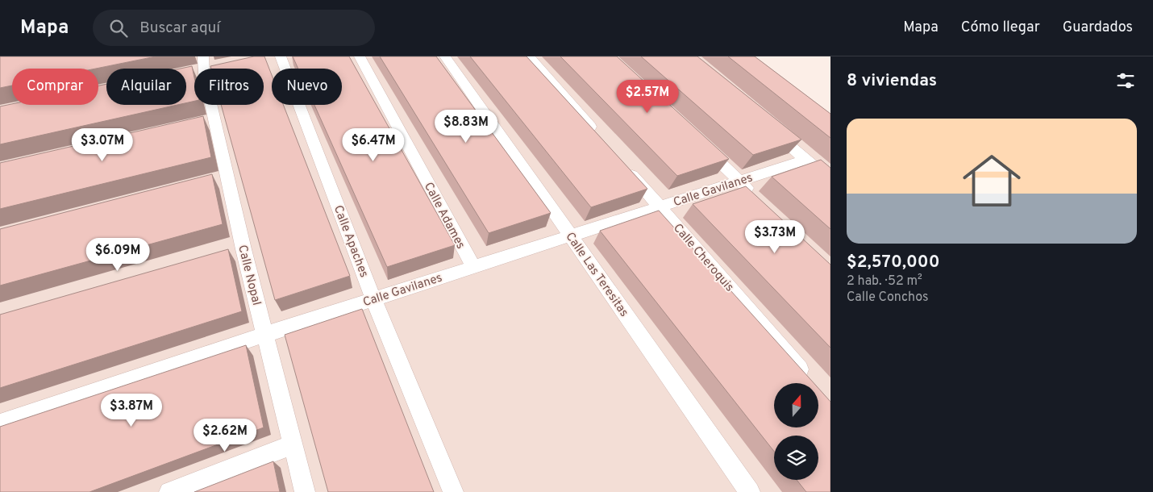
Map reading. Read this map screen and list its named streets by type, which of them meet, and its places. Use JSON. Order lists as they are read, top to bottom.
{
  "streets": {
    "street": [
      "Calle Gavilanes",
      "Calle Adames",
      "Calle Apaches",
      "Calle Cheroquis",
      "Calle Las Teresitas",
      "Calle Nopal"
    ]
  },
  "crossings": [
    ["Calle Gavilanes", "Calle Adames"],
    ["Calle Gavilanes", "Calle Apaches"],
    ["Calle Gavilanes", "Calle Cheroquis"],
    ["Calle Gavilanes", "Calle Las Teresitas"],
    ["Calle Gavilanes", "Calle Nopal"]
  ],
  "north": "top",
  "page": {
    "header": "Mapa",
    "search": "Buscar aquí",
    "nav": ["Mapa", "Cómo llegar", "Guardados"],
    "heading": "8 viviendas",
    "chip": [
      "Comprar",
      "Alquilar",
      "Filtros",
      "Nuevo"
    ],
    "price": [
      "$2.57M",
      "$8.83M",
      "$3.07M",
      "$6.47M",
      "$3.73M",
      "$6.09M",
      "$3.87M",
      "$2.62M"
    ],
    "list": [
      {
        "name": "$2,570,000",
        "note": "2 hab. · 52 m² · Calle Conchos"
      }
    ]
  }
}
